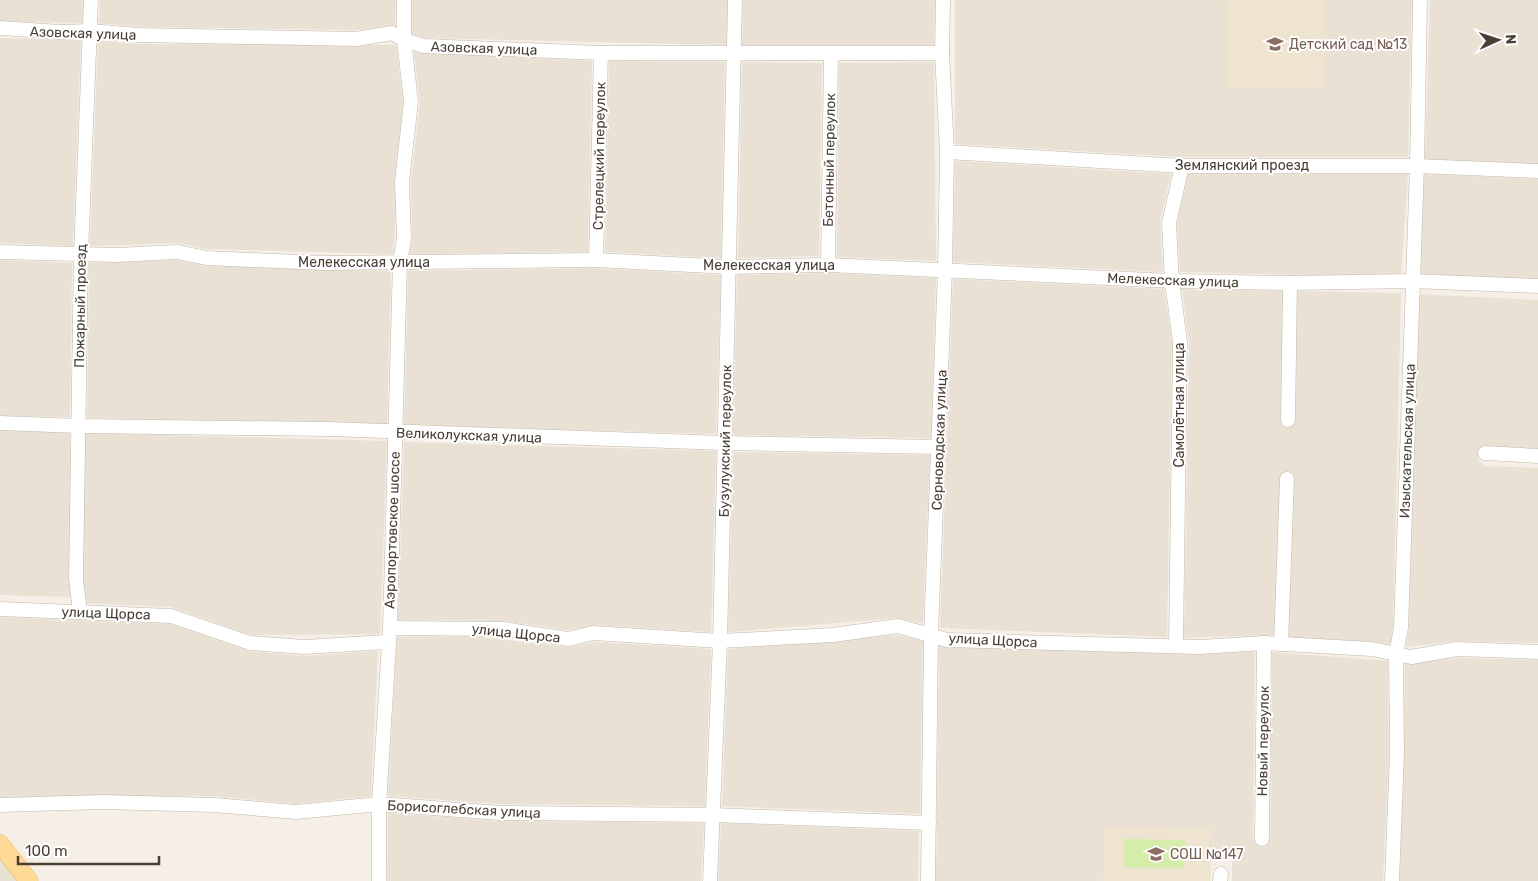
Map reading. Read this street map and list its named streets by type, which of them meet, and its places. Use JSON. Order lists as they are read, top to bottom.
{
  "streets": {
    "street": [
      "Азовская улица",
      "Стрелецкий переулок",
      "Бетонный переулок",
      "Землянский проезд",
      "Мелекесская улица",
      "Пожарный проезд",
      "Самолётная улица",
      "Великолукская улица",
      "Серноводская улица",
      "Бузулукский переулок",
      "Изыскательская улица",
      "Аэропортовское шоссе",
      "улица Щорса",
      "Новый переулок",
      "Борисоглебская улица"
    ]
  },
  "crossings": [
    ["Азовская улица", "Стрелецкий переулок"],
    ["Азовская улица", "Бетонный переулок"],
    ["Азовская улица", "Пожарный проезд"],
    ["Азовская улица", "Серноводская улица"],
    ["Азовская улица", "Бузулукский переулок"],
    ["Азовская улица", "Аэропортовское шоссе"],
    ["Стрелецкий переулок", "Мелекесская улица"],
    ["Бетонный переулок", "Мелекесская улица"],
    ["Землянский проезд", "Самолётная улица"],
    ["Землянский проезд", "Серноводская улица"],
    ["Землянский проезд", "Изыскательская улица"],
    ["Мелекесская улица", "Пожарный проезд"],
    ["Мелекесская улица", "Самолётная улица"],
    ["Мелекесская улица", "Серноводская улица"],
    ["Мелекесская улица", "Бузулукский переулок"],
    ["Мелекесская улица", "Изыскательская улица"],
    ["Мелекесская улица", "Аэропортовское шоссе"],
    ["Пожарный проезд", "Великолукская улица"],
    ["Пожарный проезд", "улица Щорса"],
    ["Самолётная улица", "улица Щорса"],
    ["Великолукская улица", "Серноводская улица"],
    ["Великолукская улица", "Бузулукский переулок"],
    ["Великолукская улица", "Аэропортовское шоссе"],
    ["Серноводская улица", "улица Щорса"],
    ["Серноводская улица", "Борисоглебская улица"],
    ["Бузулукский переулок", "улица Щорса"],
    ["Бузулукский переулок", "Борисоглебская улица"],
    ["Изыскательская улица", "улица Щорса"],
    ["Аэропортовское шоссе", "улица Щорса"],
    ["Аэропортовское шоссе", "Борисоглебская улица"],
    ["улица Щорса", "Новый переулок"]
  ],
  "places": {
    "school or university": ["Детский сад №13", "СОШ №147"]
  },
  "scale_bar": "100 m",
  "north": "right"
}
